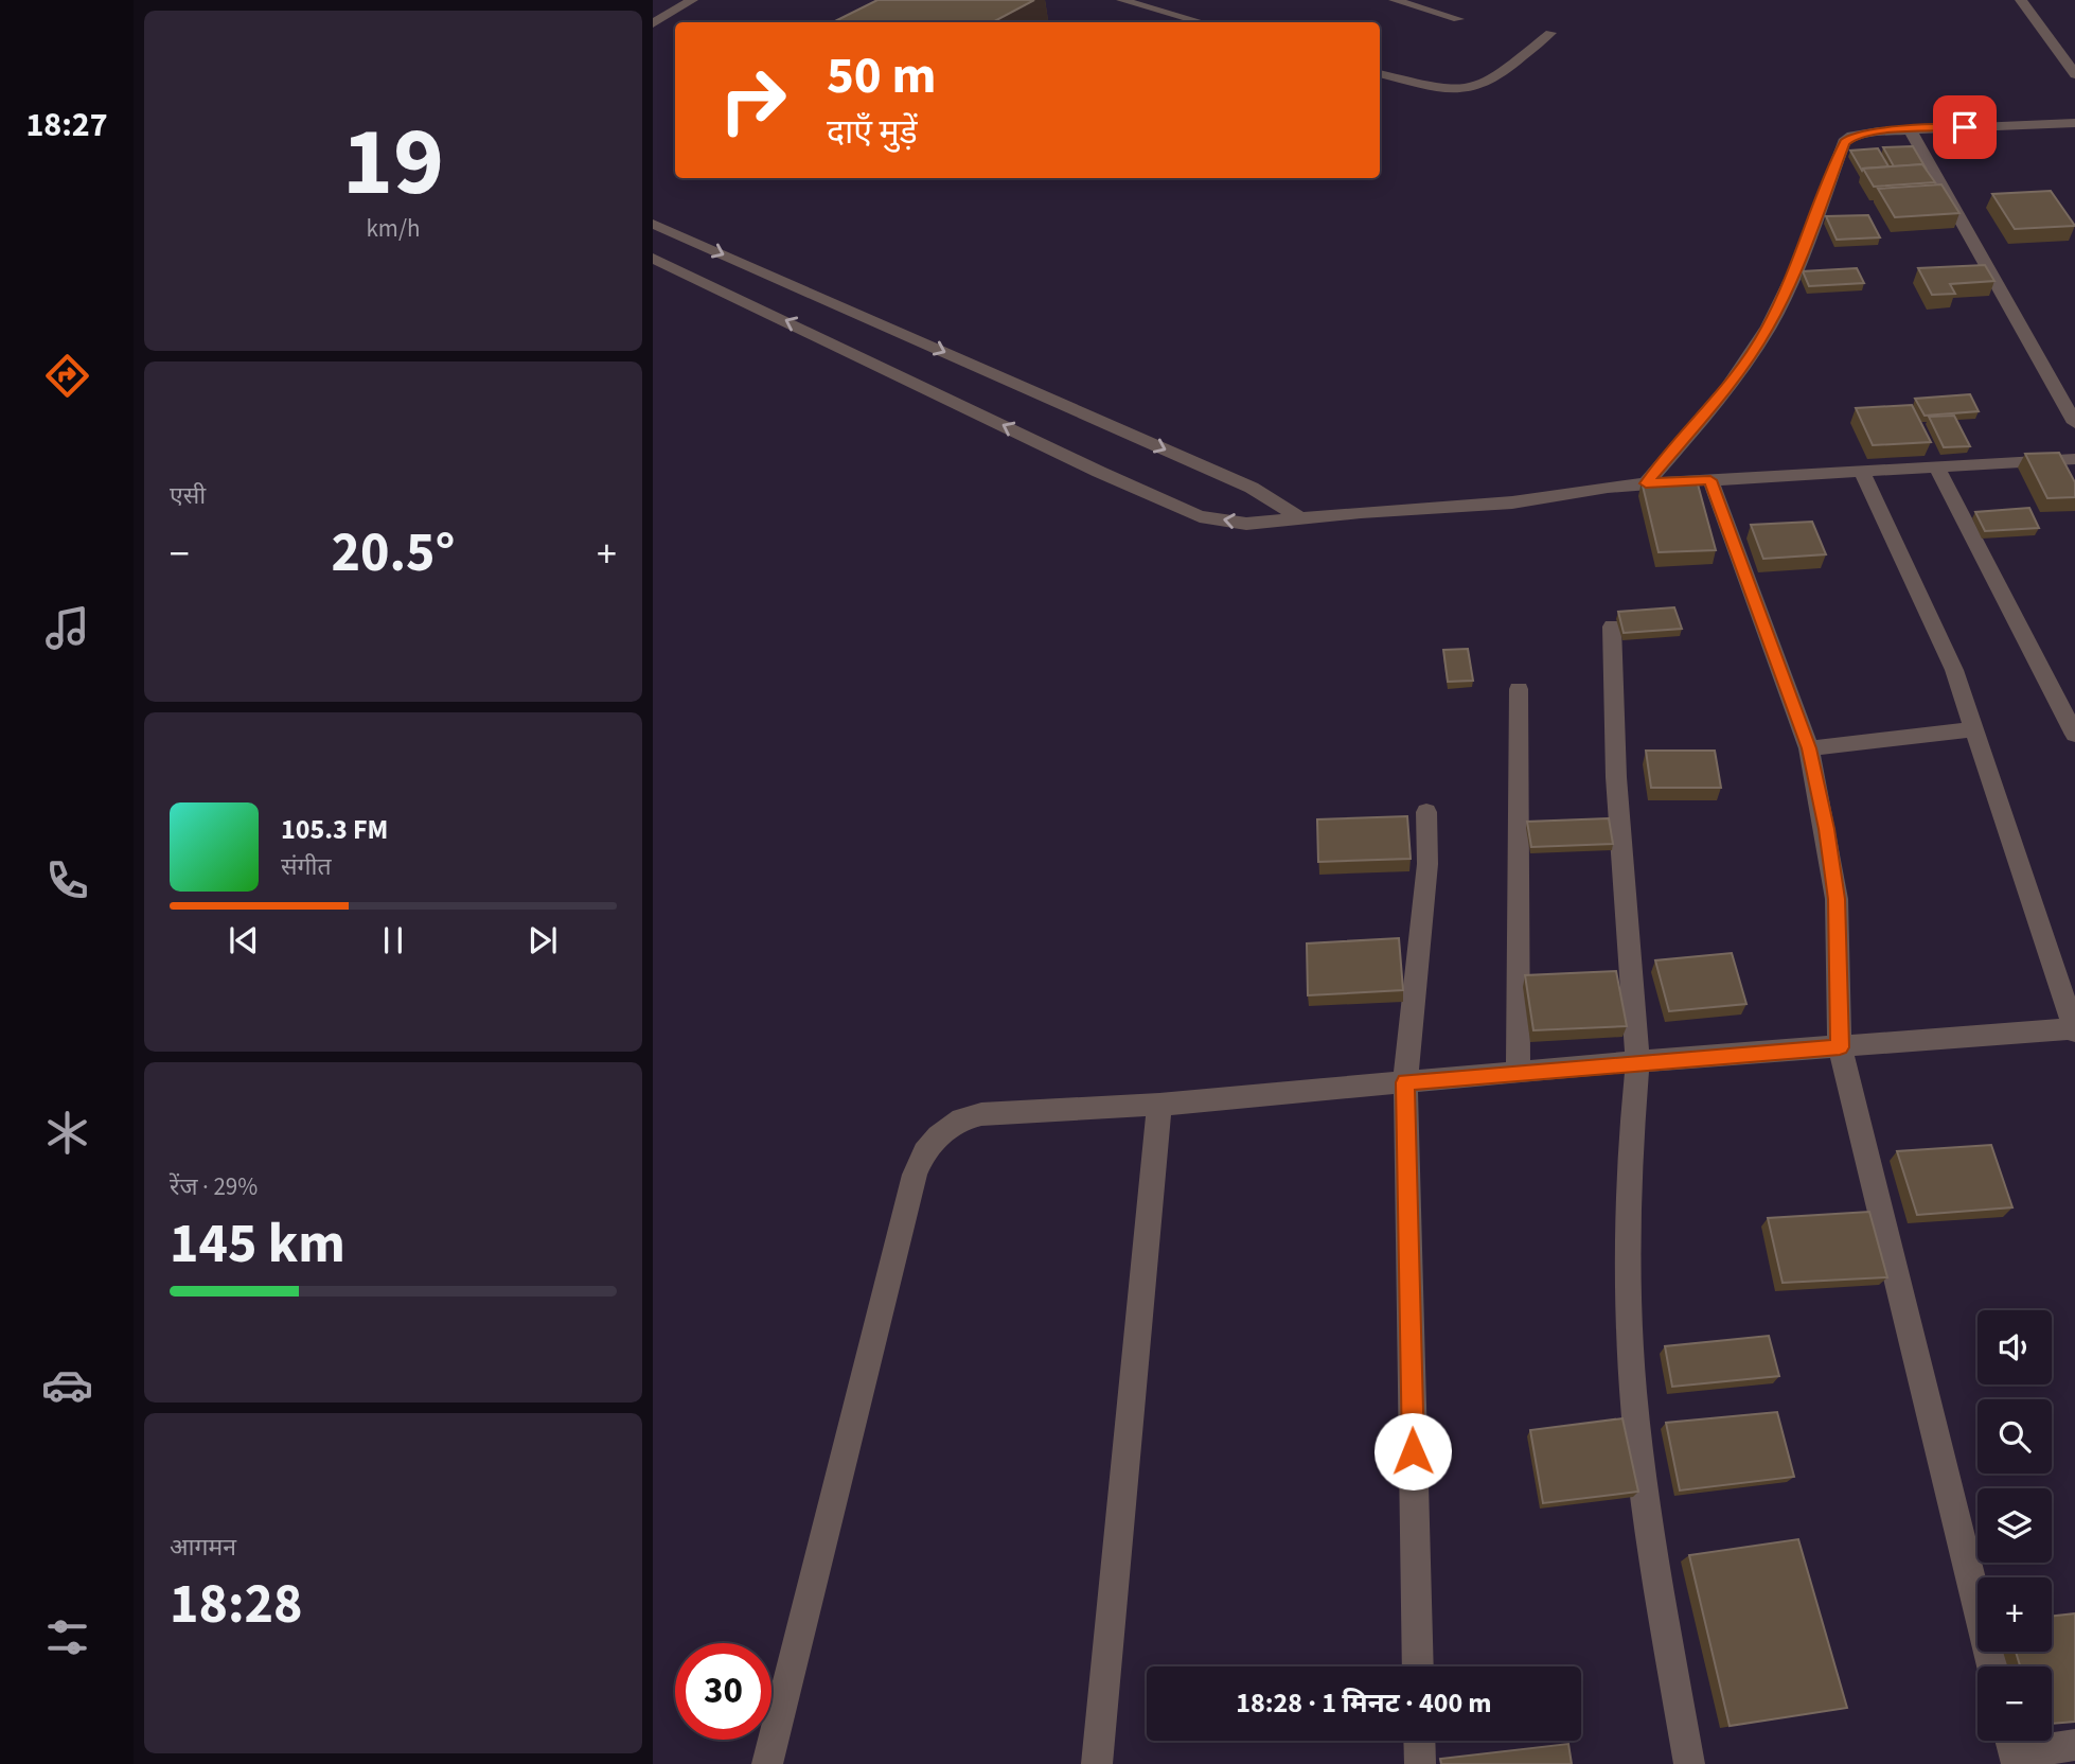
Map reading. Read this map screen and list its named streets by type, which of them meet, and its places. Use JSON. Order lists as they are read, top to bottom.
{
  "page": {
    "tabs": "18:27",
    "tile": [
      ["19", "km/h"],
      "एसी",
      ["रेंज · 29%", "145 km"],
      ["आगमन", "18:28"]
    ],
    "turn": ["50 m", "दाएँ मुड़ें"],
    "heat": ["−", "20.5°", "+"],
    "song": ["105.3 FM", "संगीत"],
    "map_buttons": ["+", "−"],
    "limit": "30",
    "trip": "18:28 · 1 मिनट · 400 m"
  }
}
